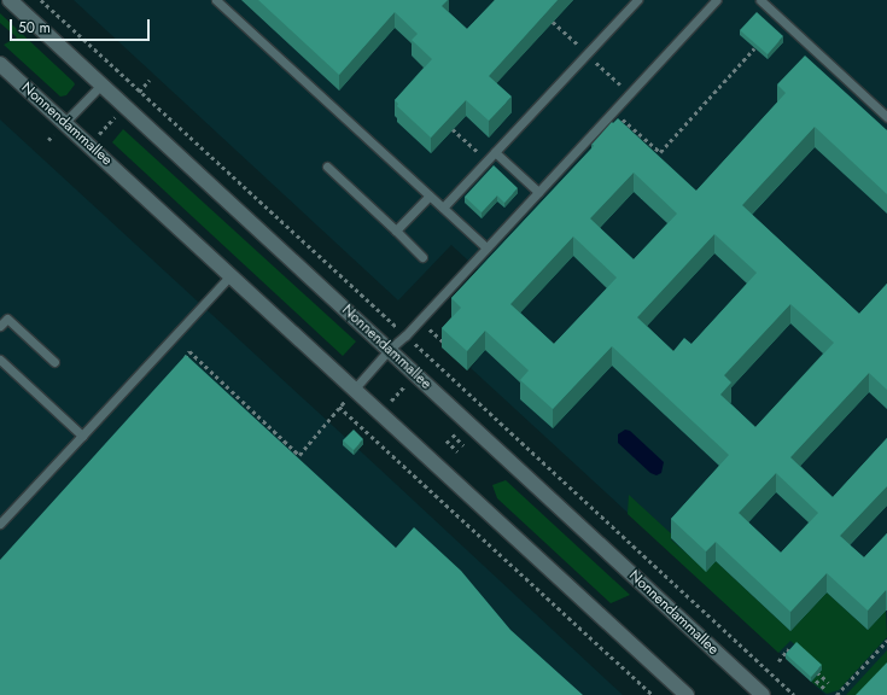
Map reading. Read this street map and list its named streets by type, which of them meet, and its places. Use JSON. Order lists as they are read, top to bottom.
{
  "streets": {
    "main road": ["Nonnendammallee"]
  },
  "scale_bar": "50 m"
}
